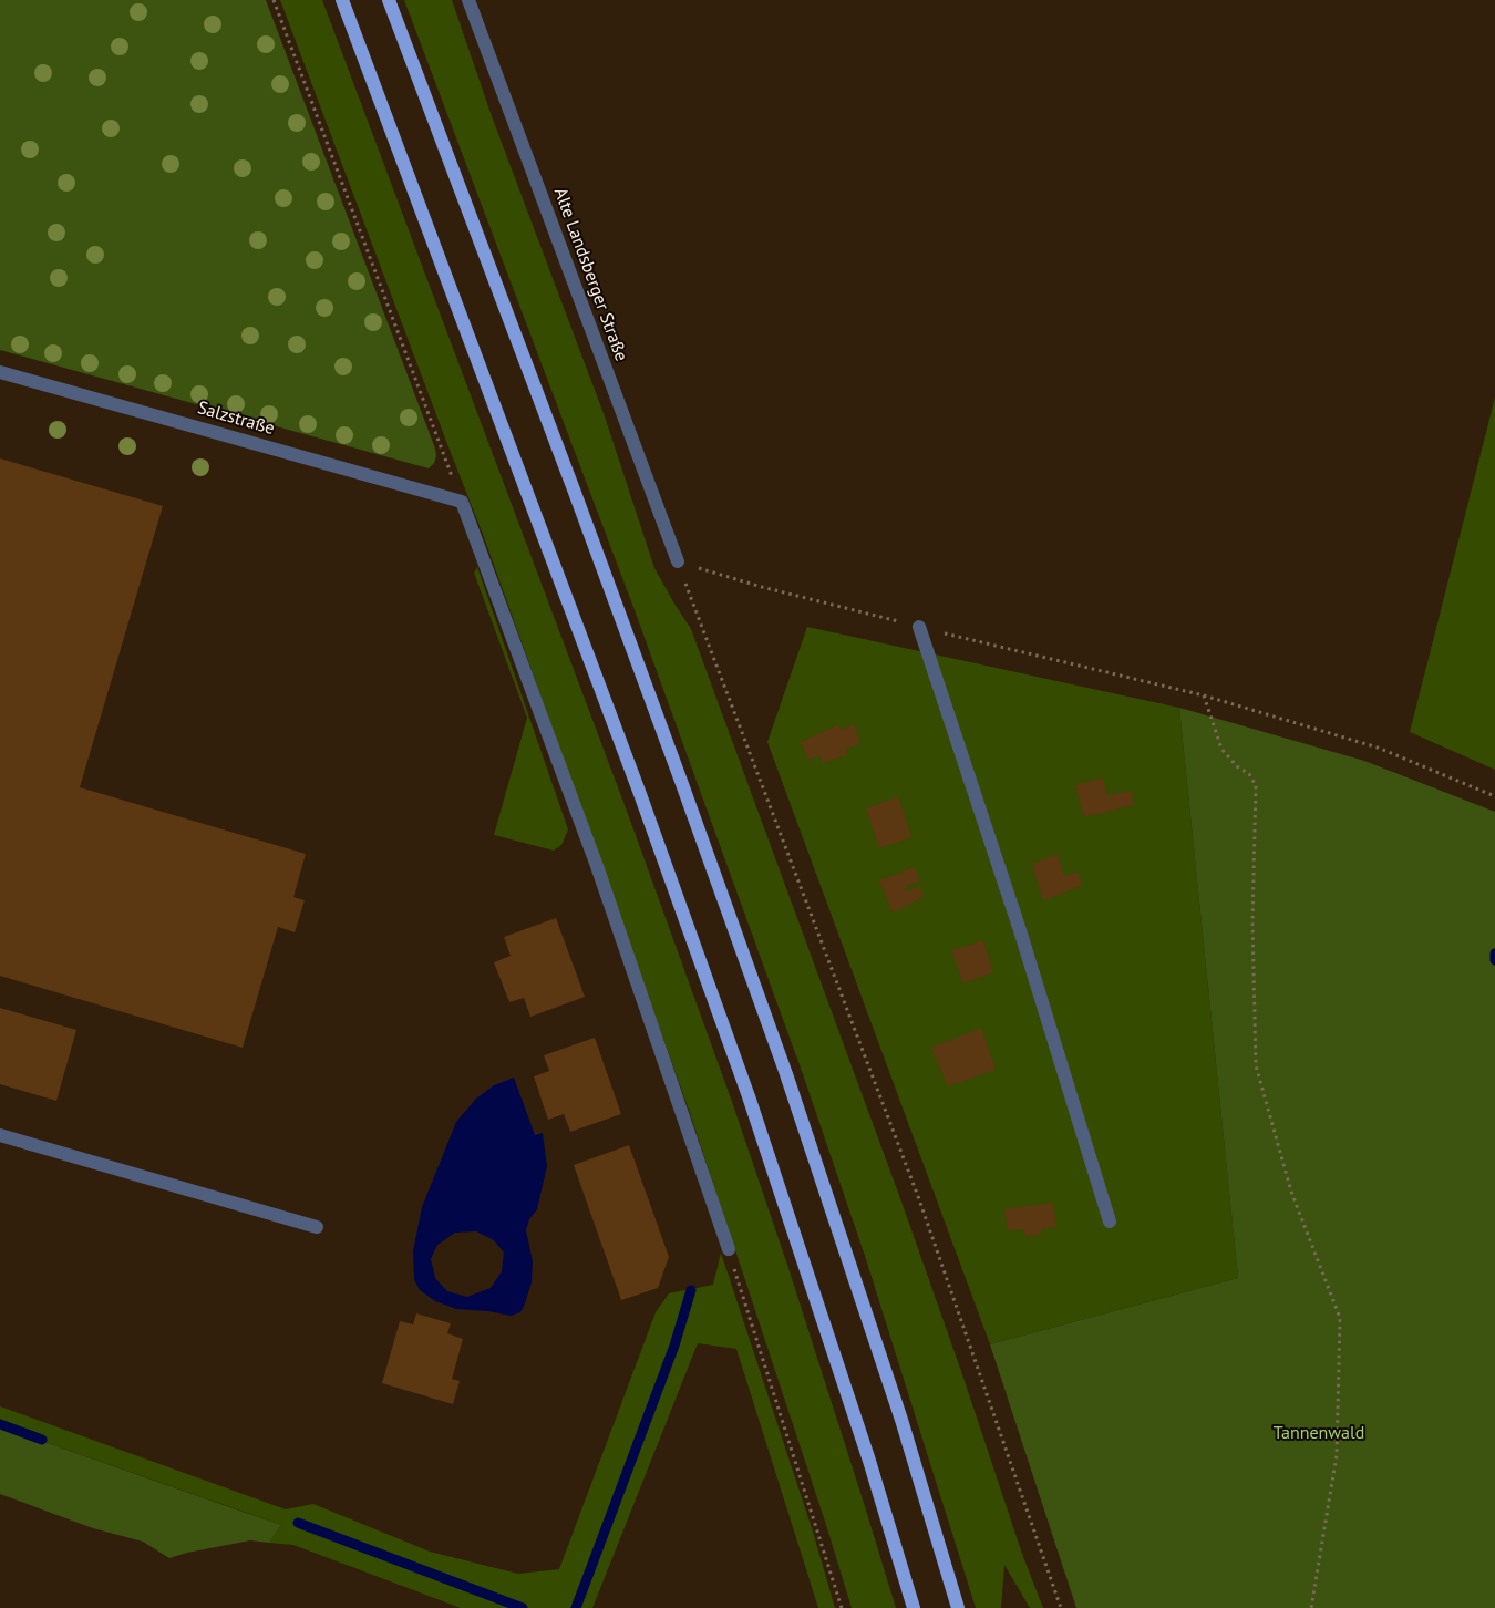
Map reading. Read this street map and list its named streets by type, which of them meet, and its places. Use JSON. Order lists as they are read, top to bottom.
{
  "streets": {
    "street": ["Alte Landsberger Straße", "Salzstraße"]
  },
  "parks": ["Tannenwald"]
}
